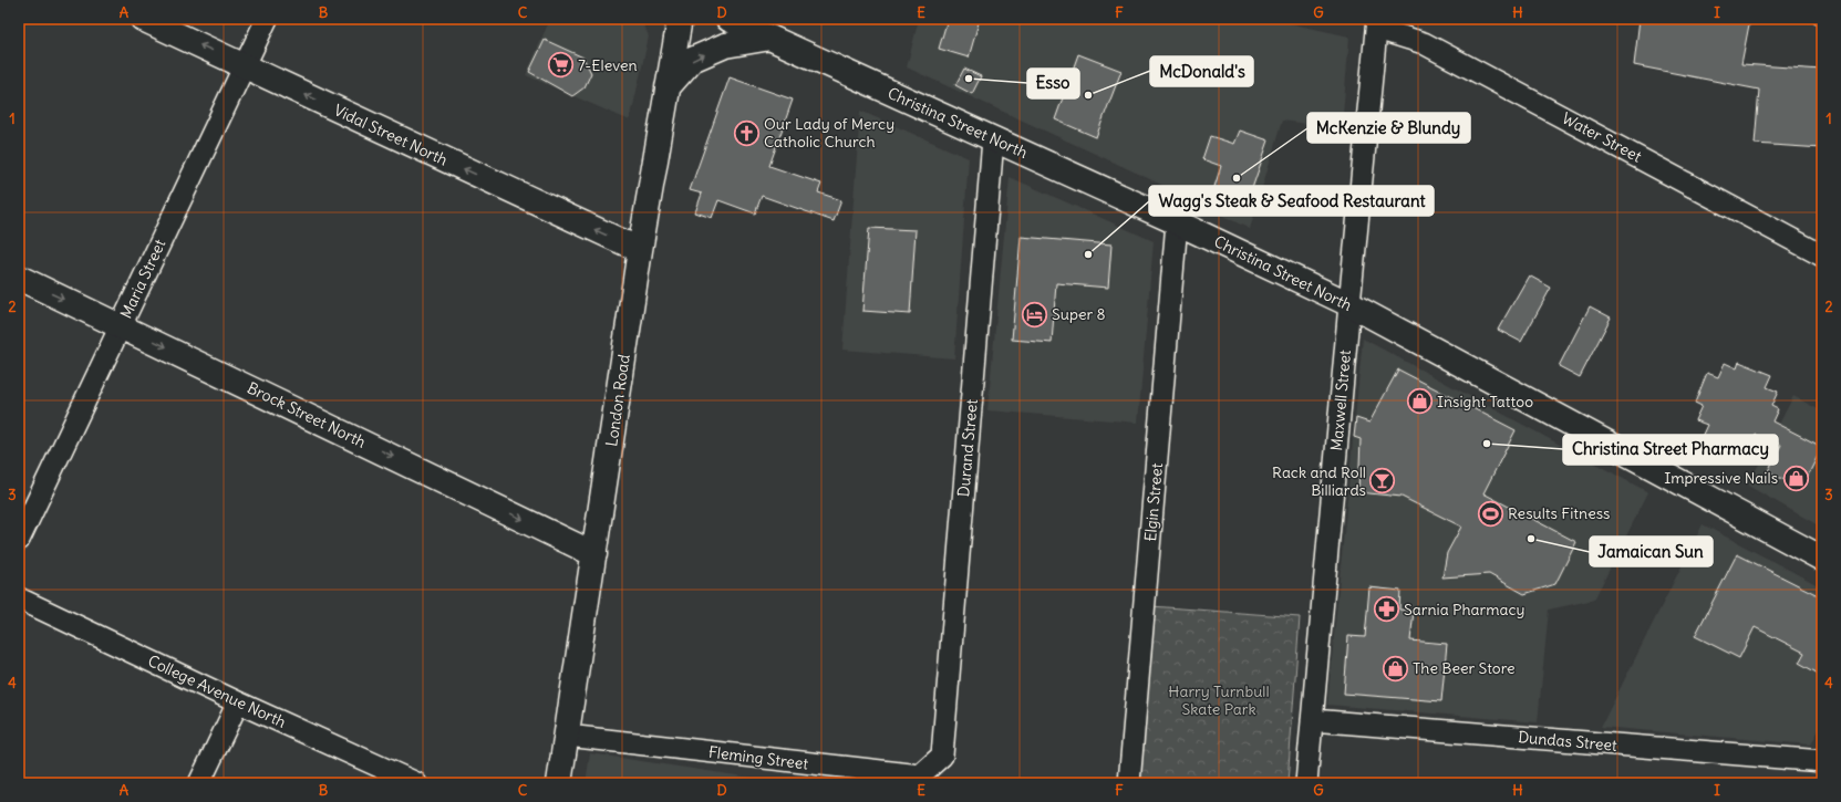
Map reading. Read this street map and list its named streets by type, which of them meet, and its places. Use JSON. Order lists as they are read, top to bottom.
{
  "streets": {
    "main road": [
      "Christina Street North",
      "Vidal Street North",
      "London Road",
      "Brock Street North"
    ],
    "street": [
      "Water Street",
      "Maria Street",
      "Maxwell Street",
      "Durand Street",
      "Elgin Street",
      "College Avenue North",
      "Dundas Street",
      "Fleming Street"
    ]
  },
  "crossings": [
    ["Christina Street North", "Maxwell Street"],
    ["Christina Street North", "Durand Street"],
    ["Christina Street North", "Elgin Street"],
    ["Vidal Street North", "Maria Street"],
    ["Vidal Street North", "London Road"],
    ["Water Street", "Maxwell Street"],
    ["Maria Street", "Brock Street North"],
    ["London Road", "Brock Street North"],
    ["London Road", "Fleming Street"],
    ["Maxwell Street", "Dundas Street"],
    ["Durand Street", "Fleming Street"]
  ],
  "one_way": ["Vidal Street North", "Brock Street North"],
  "parks": ["Harry Turnbull Skate Park"],
  "places": {
    "supermarket": ["7-Eleven"],
    "other": [
      "Esso",
      "McDonald's",
      "McKenzie & Blundy",
      "Wagg's Steak & Seafood Restaurant",
      "Christina Street Pharmacy",
      "Jamaican Sun"
    ],
    "church": ["Our Lady of Mercy Catholic Church"],
    "hotel": ["Super 8"],
    "shop": ["Insight Tattoo", "Impressive Nails", "The Beer Store"],
    "bar": ["Rack and Roll Billiards"],
    "sports": ["Results Fitness"],
    "pharmacy": ["Sarnia Pharmacy"]
  },
  "grid": {
    "columns": [
      "A",
      "B",
      "C",
      "D",
      "E",
      "F",
      "G",
      "H",
      "I"
    ],
    "rows": [
      "1",
      "2",
      "3",
      "4"
    ]
  }
}
